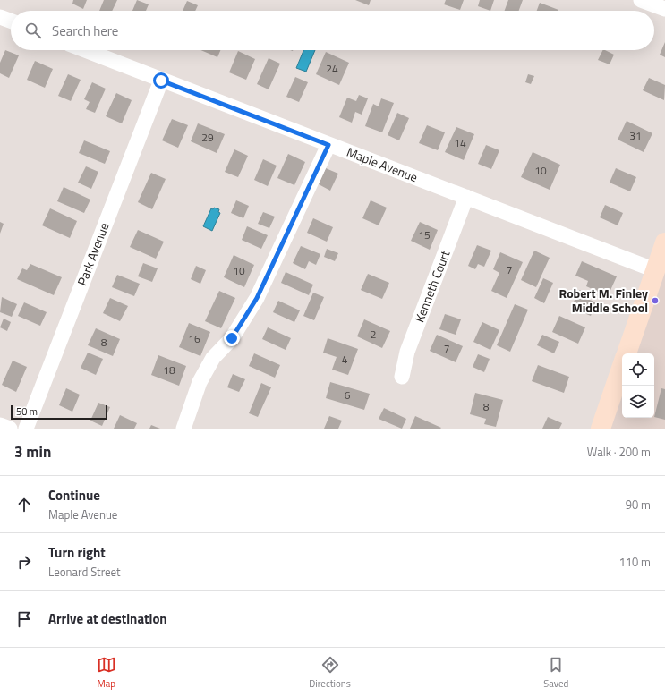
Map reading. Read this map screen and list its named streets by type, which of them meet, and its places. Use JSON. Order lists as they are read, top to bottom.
{
  "streets": {
    "street": ["Maple Avenue", "Park Avenue", "Kenneth Court"]
  },
  "crossings": [
    ["Maple Avenue", "Park Avenue"],
    ["Maple Avenue", "Kenneth Court"]
  ],
  "places": ["Robert M. Finley Middle School"],
  "house_numbers": [
    "24",
    "31",
    "29",
    "14",
    "10",
    "15",
    "7",
    "10",
    "2",
    "16",
    "8",
    "7",
    "4",
    "18",
    "6",
    "8"
  ],
  "scale_bar": "50 m",
  "page": {
    "search": "Search here",
    "scale": "50 m",
    "heading": ["3 min", "Walk · 200 m"],
    "list": [
      ["Continue", "Maple Avenue", "90 m"],
      ["Turn right", "Leonard Street", "110 m"],
      "Arrive at destination"
    ],
    "nav": ["Map", "Directions", "Saved"]
  }
}
